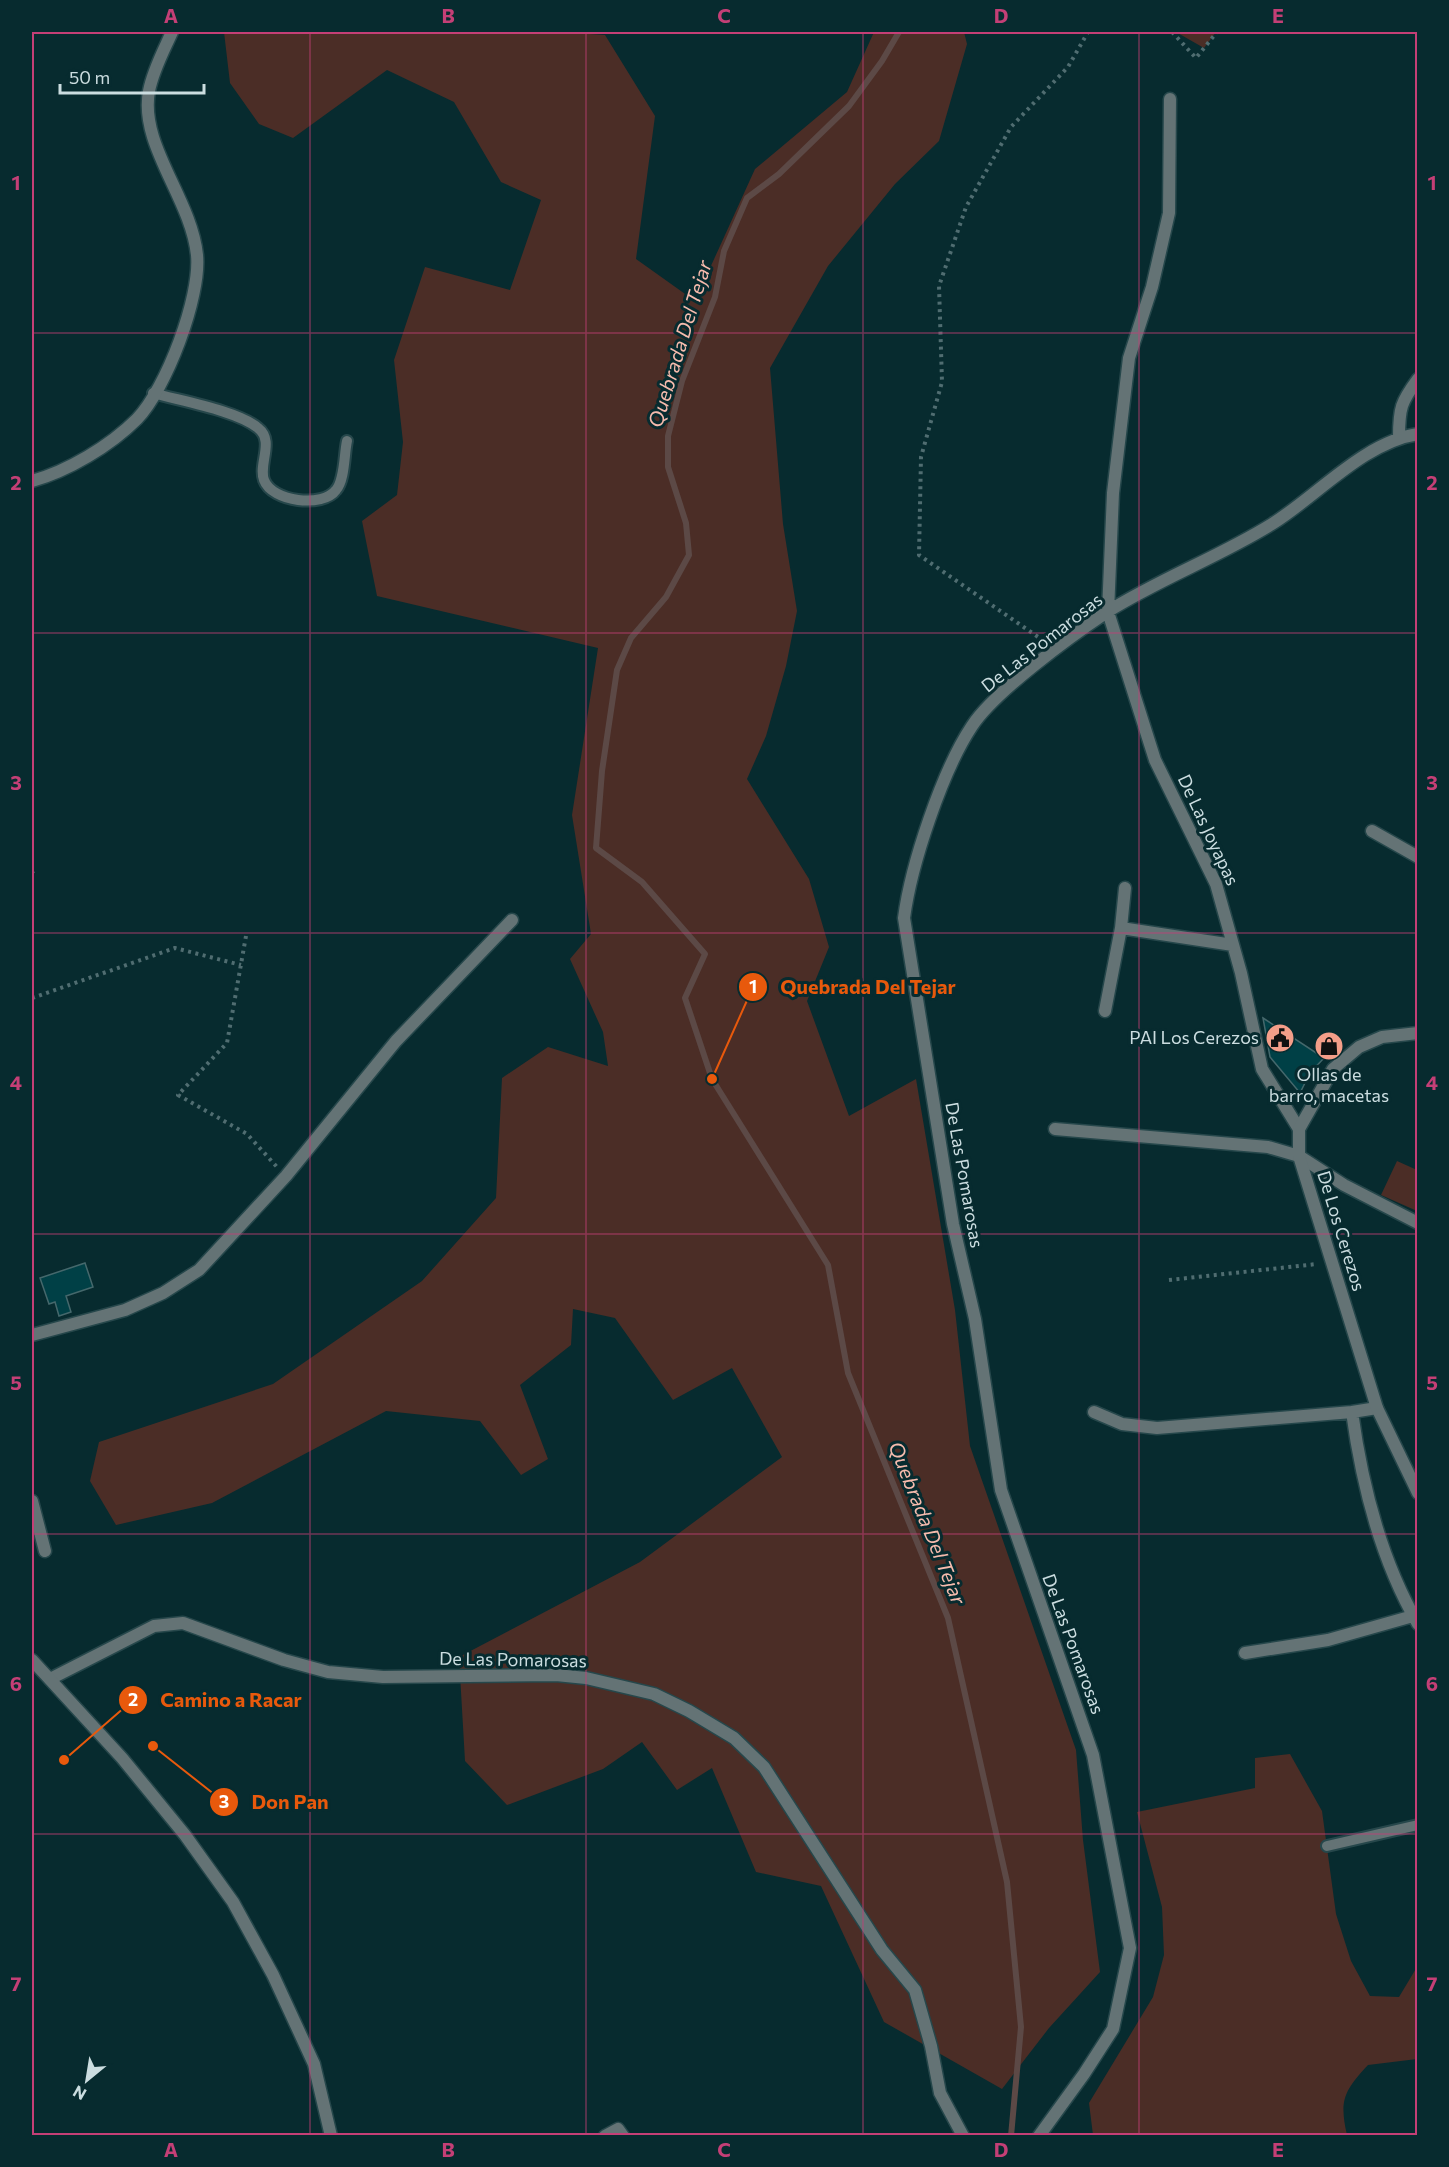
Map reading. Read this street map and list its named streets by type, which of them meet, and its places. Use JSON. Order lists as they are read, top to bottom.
{
  "streets": {
    "street": ["De Las Pomarosas", "De Las Joyapas", "De Los Cerezos"]
  },
  "crossings": [
    ["De Las Pomarosas", "De Las Joyapas"],
    ["De Las Joyapas", "De Los Cerezos"]
  ],
  "water": ["Quebrada Del Tejar"],
  "places": {
    "public building": ["PAI Los Cerezos"],
    "shop": ["Ollas de barro, macetas"],
    "other": ["Quebrada Del Tejar", "Don Pan", "Camino a Racar"]
  },
  "scale_bar": "50 m",
  "north": "bottom left",
  "grid": {
    "columns": [
      "A",
      "B",
      "C",
      "D",
      "E"
    ],
    "rows": [
      "1",
      "2",
      "3",
      "4",
      "5",
      "6",
      "7"
    ]
  }
}
